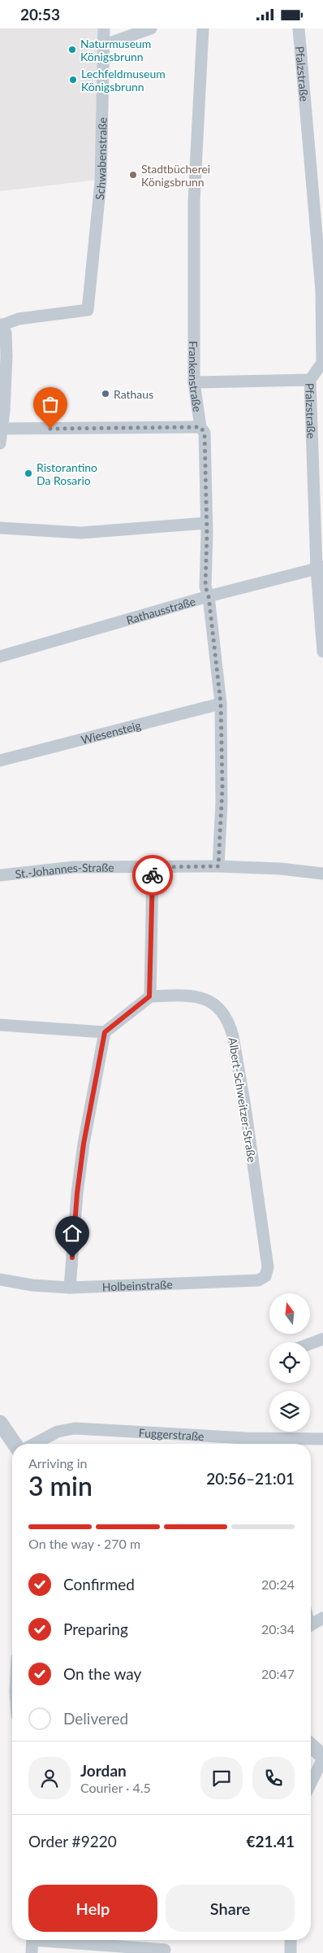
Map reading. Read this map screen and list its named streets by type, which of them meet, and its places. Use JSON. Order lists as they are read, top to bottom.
{
  "streets": {
    "street": [
      "Pfalzstraße",
      "Schwabenstraße",
      "Frankenstraße",
      "Rathausstraße",
      "Wiesensteig",
      "St.-Johannes-Straße",
      "Albert-Schweitzer-Straße",
      "Holbeinstraße",
      "Fuggerstraße"
    ]
  },
  "crossings": [
    ["Pfalzstraße", "Rathausstraße"],
    ["Frankenstraße", "Rathausstraße"],
    ["Frankenstraße", "Wiesensteig"],
    ["Frankenstraße", "St.-Johannes-Straße"],
    ["Albert-Schweitzer-Straße", "Holbeinstraße"]
  ],
  "places": [
    "Naturmuseum Königsbrunn",
    "Lechfeldmuseum Königsbrunn",
    "Stadtbücherei Königsbrunn",
    "Rathaus",
    "Ristorantino Da Rosario"
  ],
  "north": "top",
  "page": {
    "status": "20:53",
    "heading": ["3 min", "Arriving in", "20:56–21:01"],
    "panel": [
      "Jordan",
      "Courier · 4.5",
      "Order #9220",
      "€21.41"
    ],
    "bar": "On the way · 270 m",
    "list": [
      ["Confirmed", "20:24"],
      ["Preparing", "20:34"],
      ["On the way", "20:47"],
      "Delivered"
    ],
    "buttons": ["Help", "Share"]
  }
}
